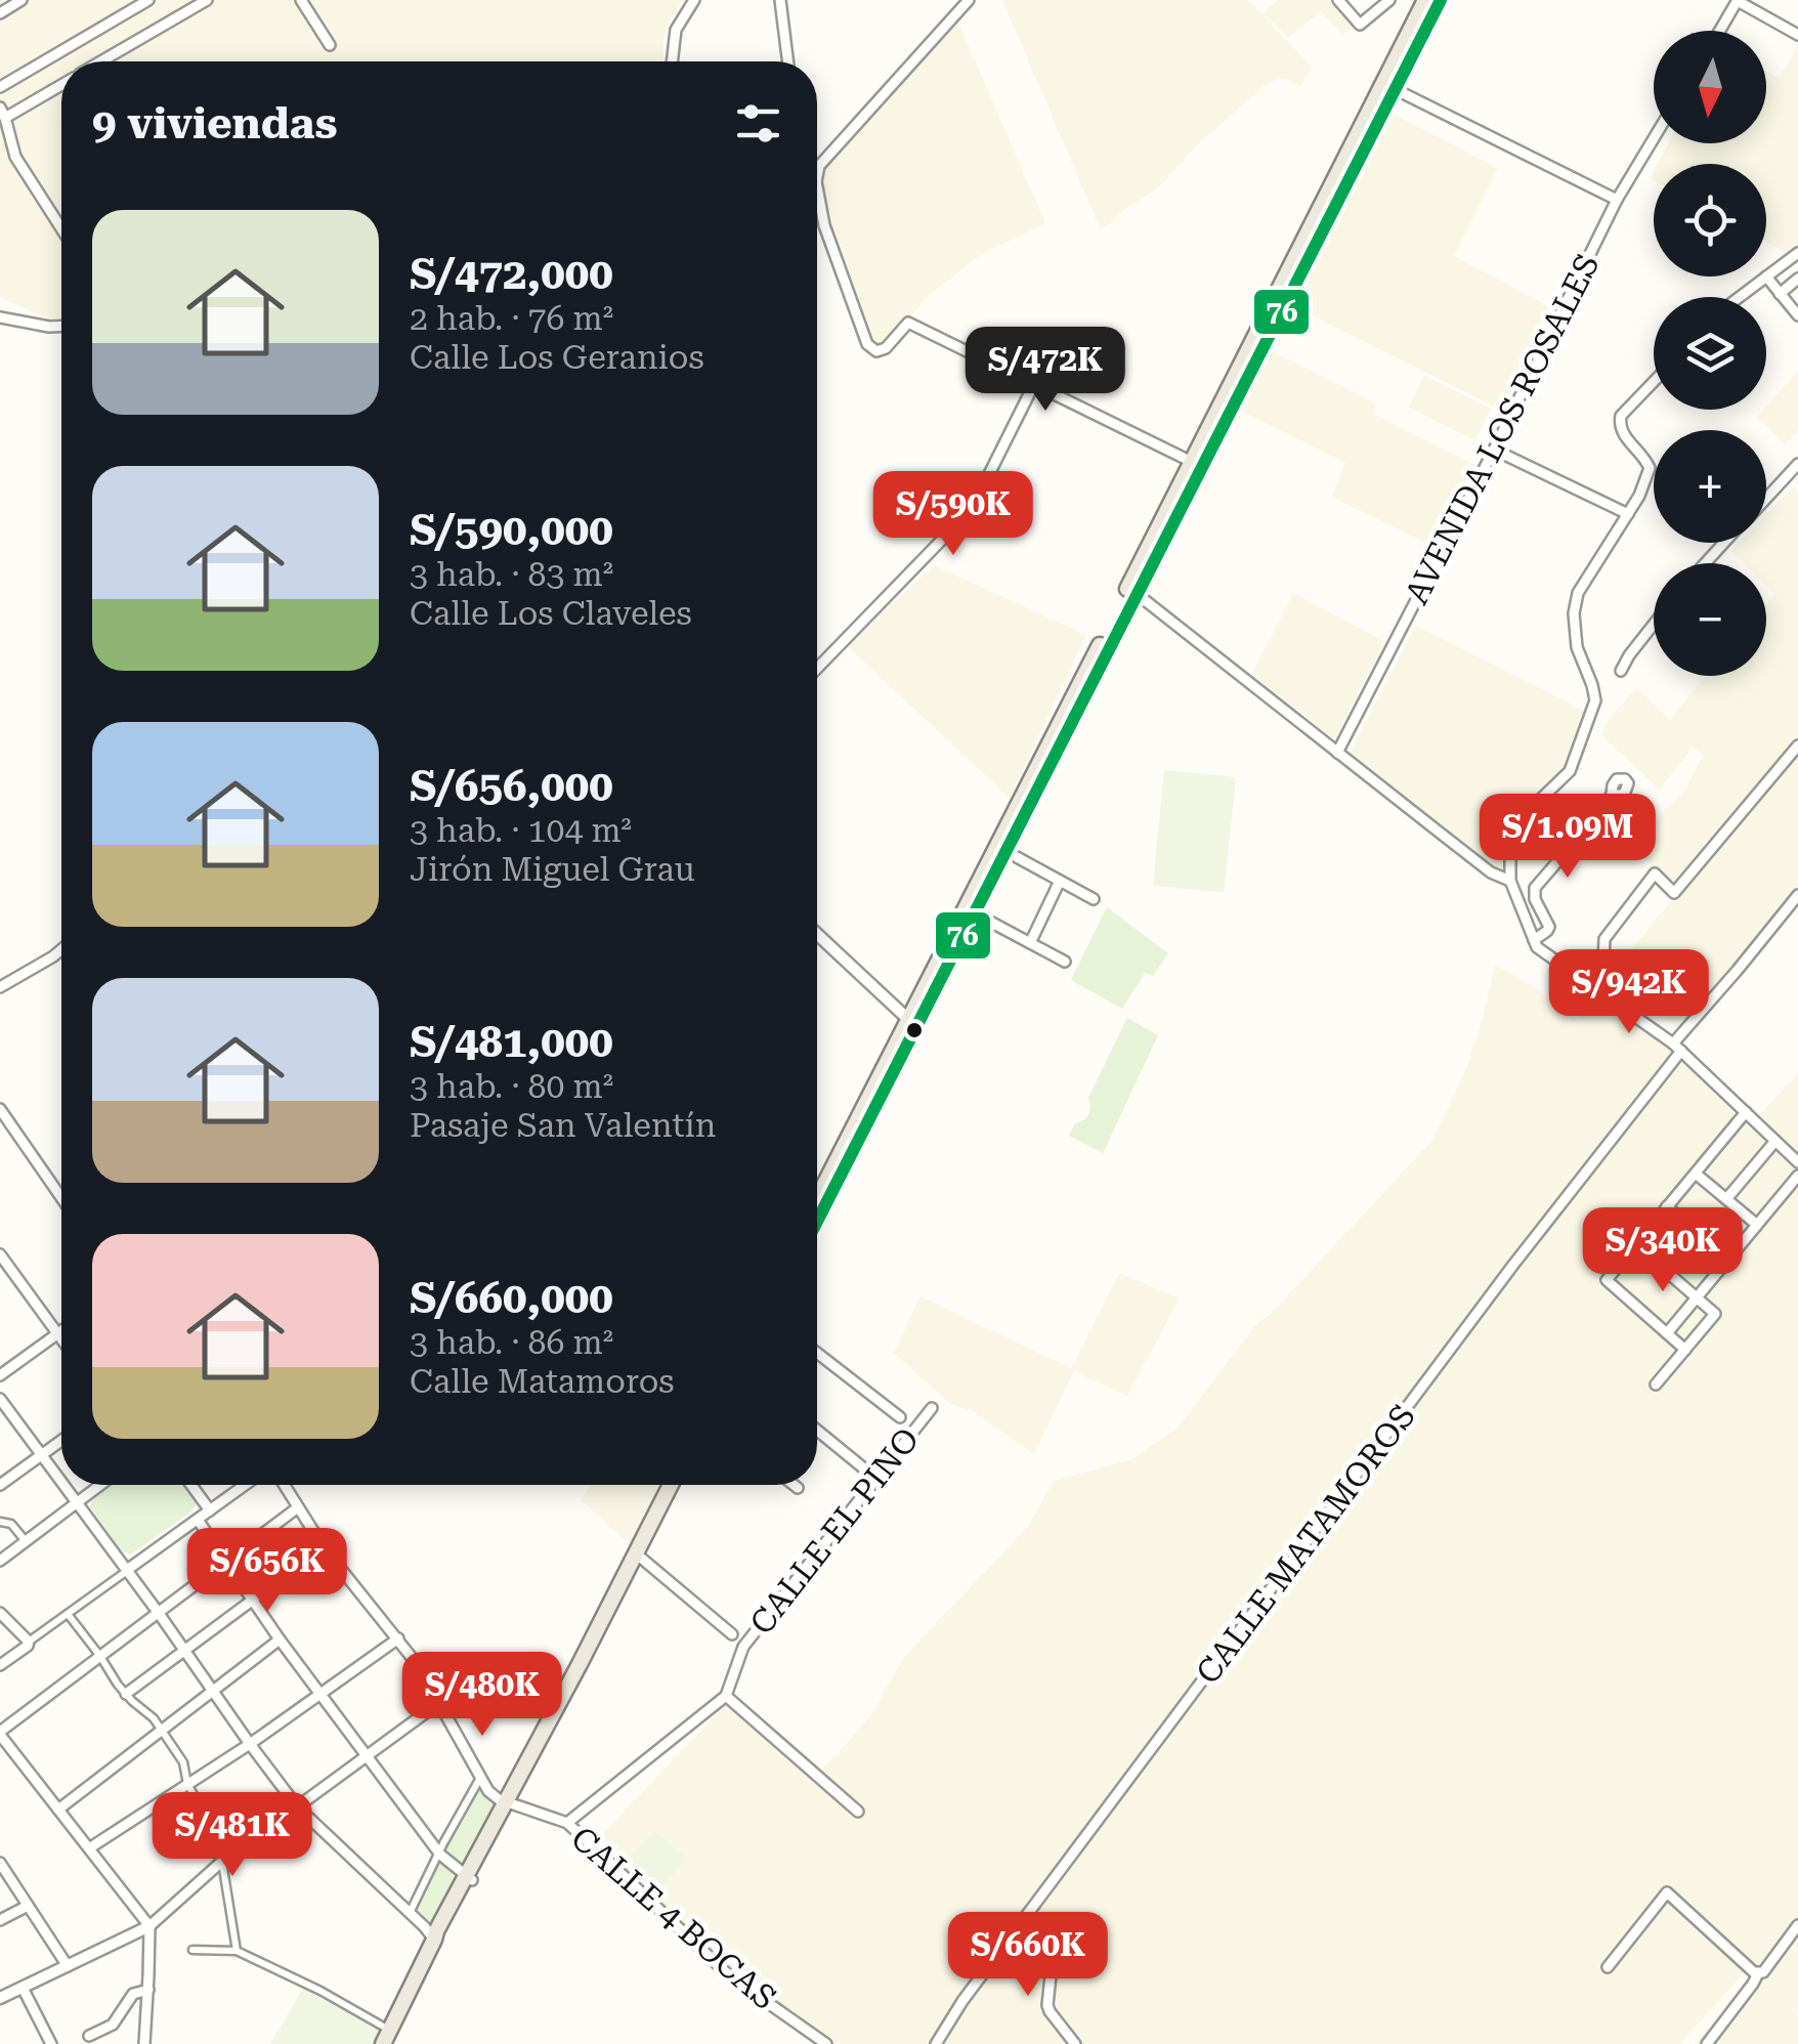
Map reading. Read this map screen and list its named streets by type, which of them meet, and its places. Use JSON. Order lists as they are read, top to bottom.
{
  "streets": {
    "street": [
      "AVENIDA LOS ROSALES",
      "CALLE EL PINO",
      "CALLE MATAMOROS",
      "CALLE 4 BOCAS"
    ]
  },
  "lines": ["transit line 76"],
  "north": "bottom",
  "page": {
    "map_buttons": ["+", "−"],
    "heading": "9 viviendas",
    "list": [
      {
        "name": "S/472,000",
        "note": "2 hab. · 76 m² · Calle Los Geranios"
      },
      {
        "name": "S/590,000",
        "note": "3 hab. · 83 m² · Calle Los Claveles"
      },
      {
        "name": "S/656,000",
        "note": "3 hab. · 104 m² · Jirón Miguel Grau"
      },
      {
        "name": "S/481,000",
        "note": "3 hab. · 80 m² · Pasaje San Valentín"
      },
      {
        "name": "S/660,000",
        "note": "3 hab. · 86 m² · Calle Matamoros"
      }
    ],
    "price": [
      "S/472K",
      "S/590K",
      "S/1.09M",
      "S/942K",
      "S/340K",
      "S/656K",
      "S/480K",
      "S/481K",
      "S/660K"
    ]
  }
}
